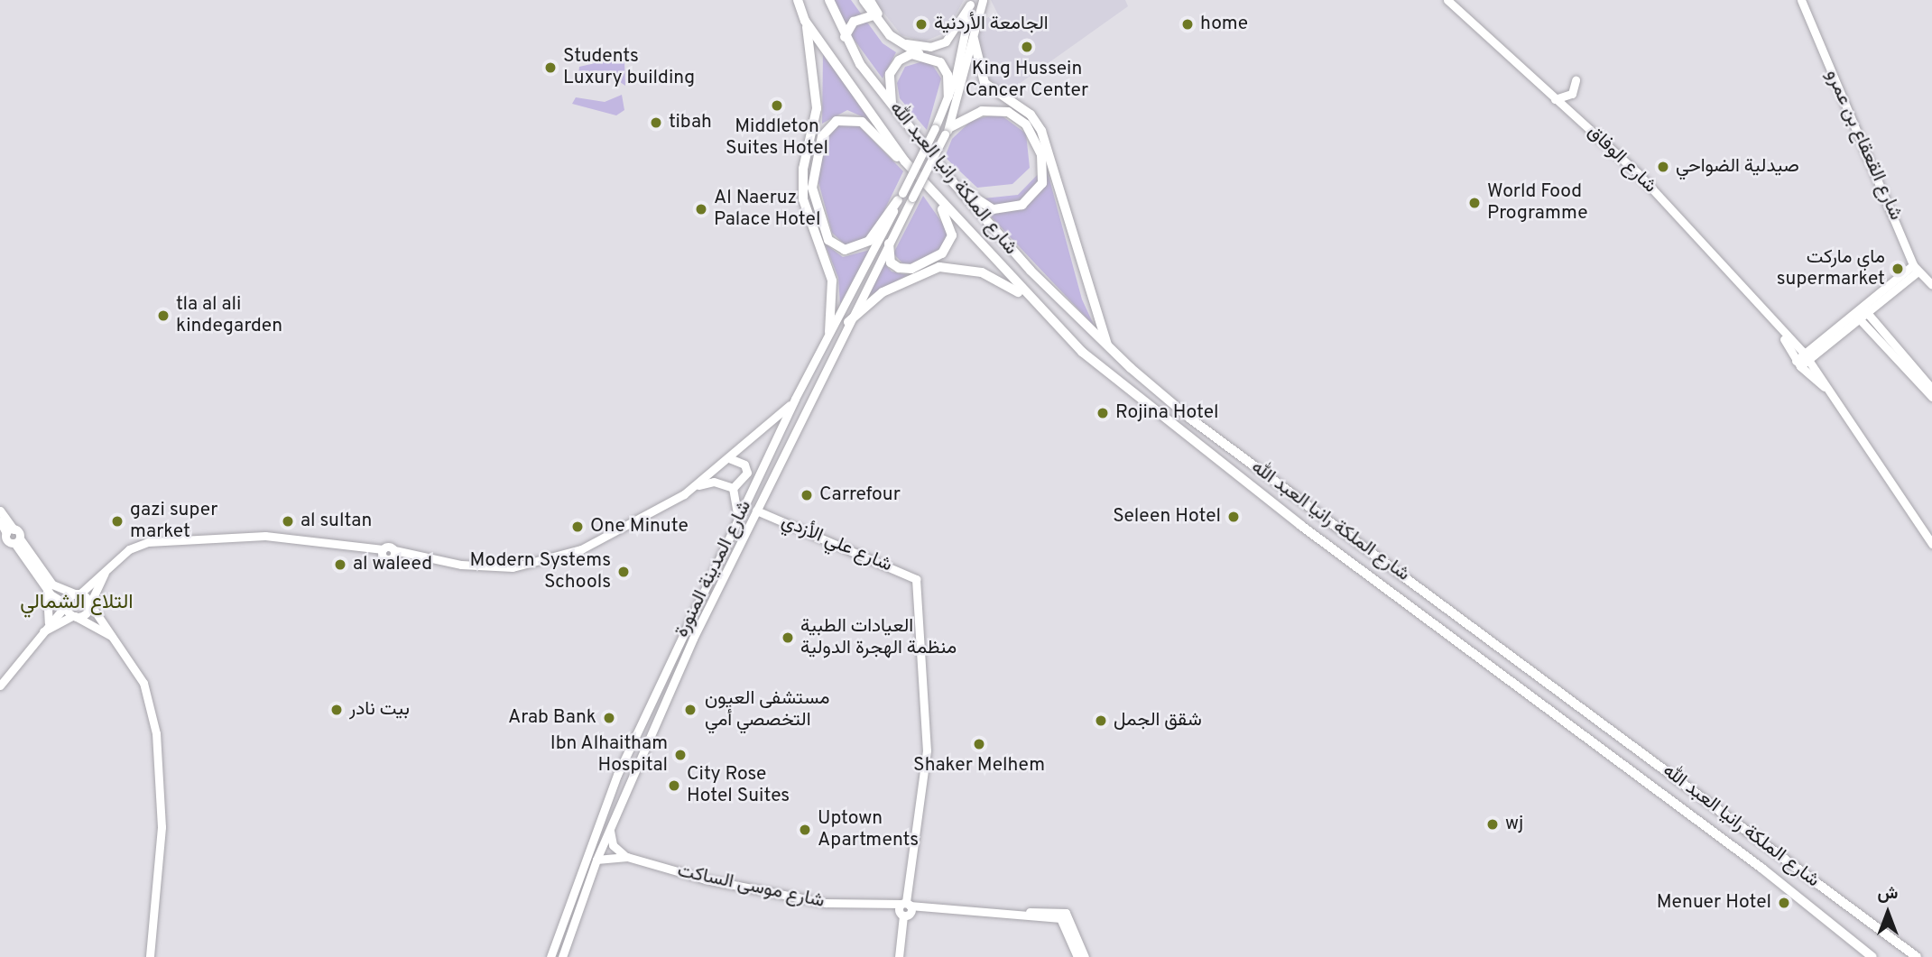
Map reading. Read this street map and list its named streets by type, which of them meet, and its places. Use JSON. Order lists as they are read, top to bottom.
{
  "streets": {
    "main road": ["شارع الملكة رانيا العبد الله"],
    "street": [
      "شارع القعقاع بن عمرو",
      "شارع الوفاق",
      "شارع علي الأزدي",
      "شارع المدينة المنورة",
      "شارع موسى الساكت"
    ]
  },
  "crossings": [
    ["شارع علي الأزدي", "شارع المدينة المنورة"],
    ["شارع علي الأزدي", "شارع موسى الساكت"],
    ["شارع المدينة المنورة", "شارع موسى الساكت"]
  ],
  "districts": ["التلاع الشمالي"],
  "places": [
    "الجامعة الأردنية",
    "home",
    "King Hussein Cancer Center",
    "Students Luxury building",
    "Middleton Suites Hotel",
    "tibah",
    "صيدلية الضواحي",
    "World Food Programme",
    "Al Naeruz Palace Hotel",
    "ماي ماركت supermarket",
    "tla al ali kindegarden",
    "Rojina Hotel",
    "Carrefour",
    "Seleen Hotel",
    "gazi super market",
    "al sultan",
    "One Minute",
    "al waleed",
    "Modern Systems Schools",
    "العيادات الطبية منظمة الهجرة الدولية",
    "بيت نادر",
    "مستشفى العيون التخصصي أمي",
    "Arab Bank",
    "شقق الجمل",
    "Shaker Melhem",
    "Ibn Alhaitham Hospital",
    "City Rose Hotel Suites",
    "wj",
    "Uptown Apartments",
    "Menuer Hotel"
  ],
  "north": "top"
}
